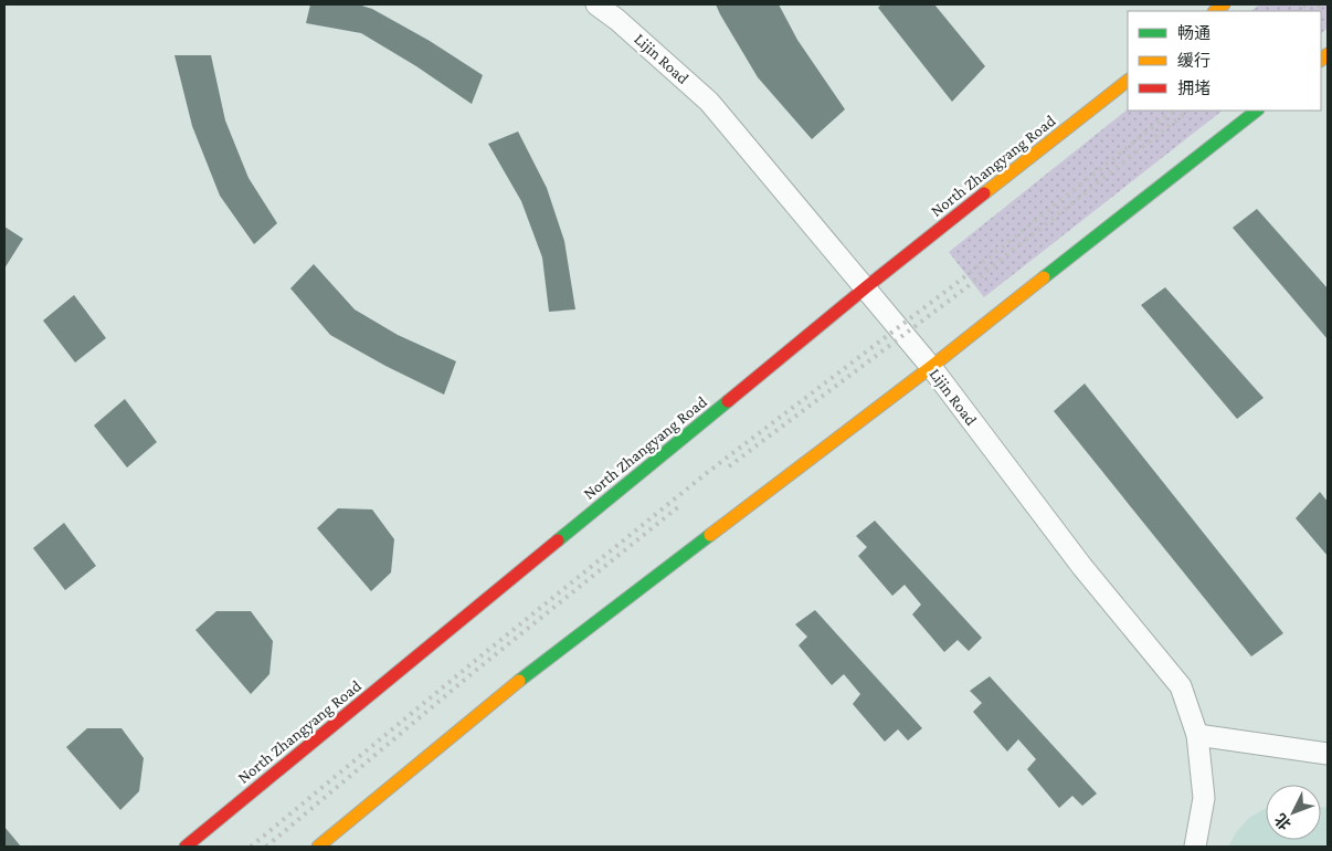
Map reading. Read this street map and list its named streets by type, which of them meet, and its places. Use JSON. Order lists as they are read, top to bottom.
{
  "streets": {
    "main road": ["North Zhangyang Road"],
    "street": ["Lijin Road"]
  },
  "crossings": [
    ["Lijin Road", "North Zhangyang Road"]
  ],
  "legend": ["畅通", "缓行", "拥堵"],
  "north": "bottom left"
}
